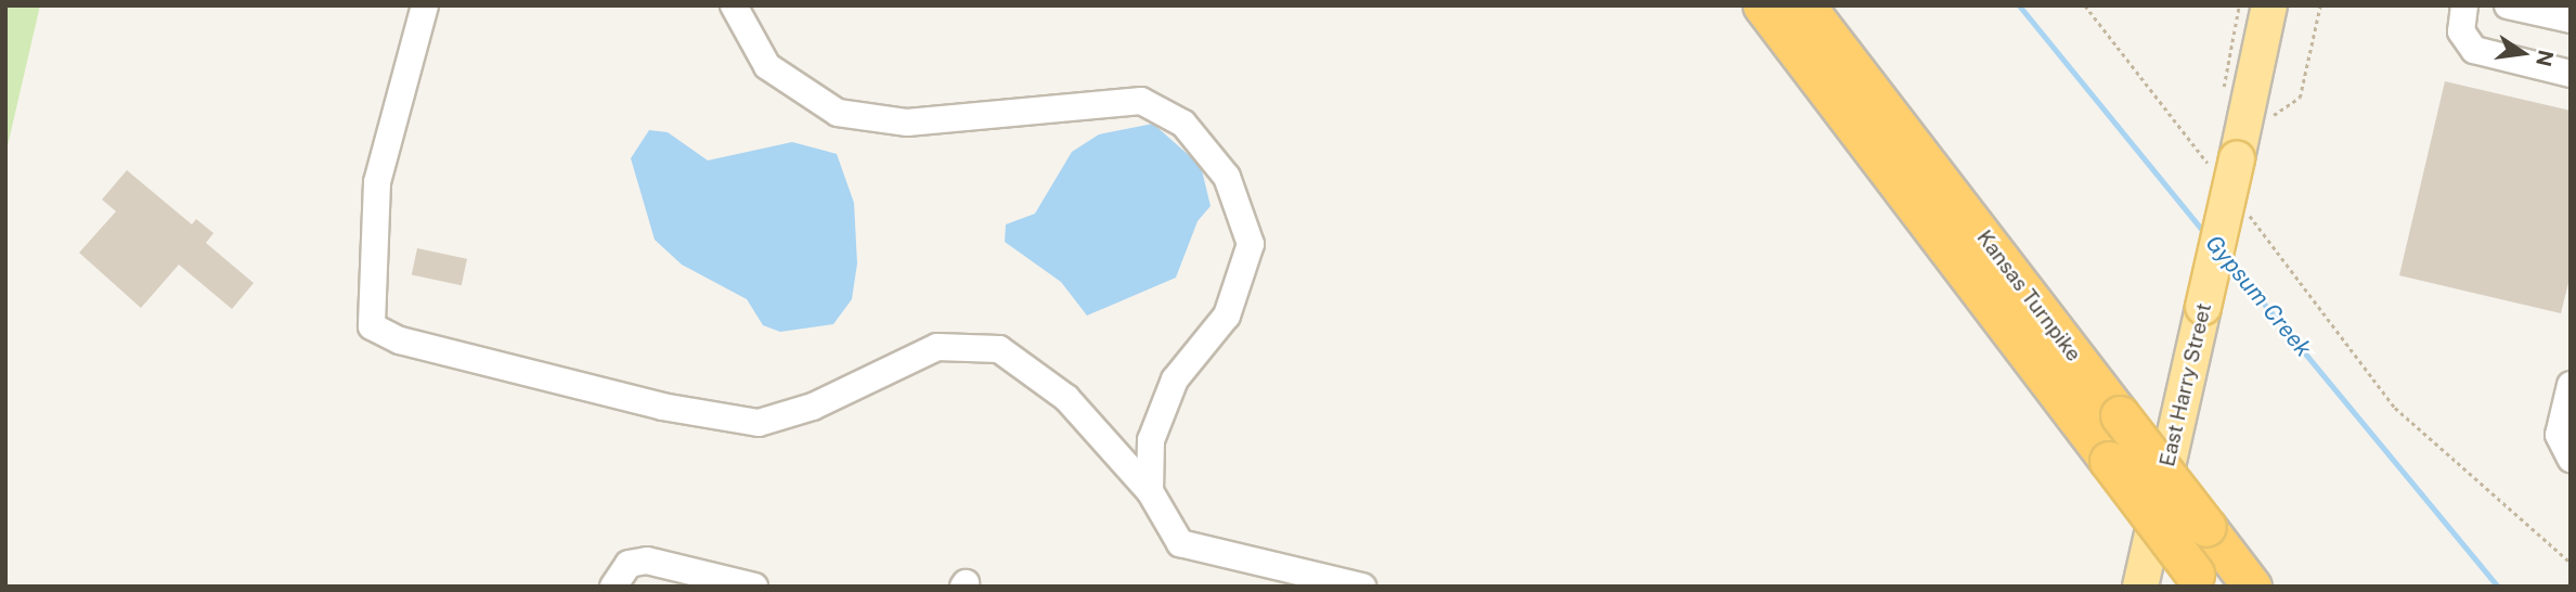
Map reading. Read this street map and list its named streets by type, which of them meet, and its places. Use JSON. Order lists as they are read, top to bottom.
{
  "streets": {
    "highway": ["Kansas Turnpike"],
    "main road": ["East Harry Street"]
  },
  "water": ["Gypsum Creek"],
  "north": "right"
}
